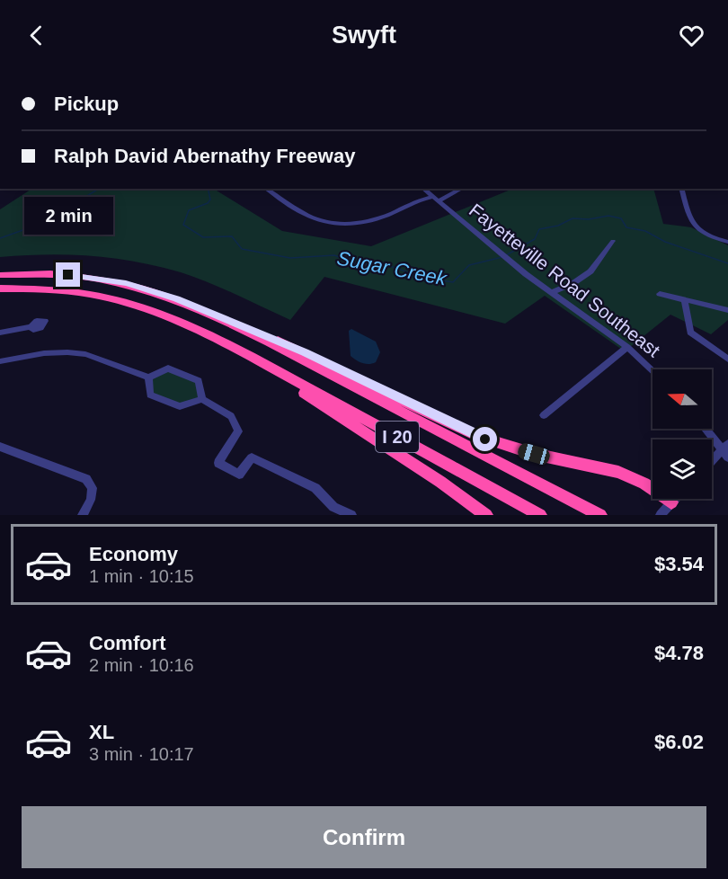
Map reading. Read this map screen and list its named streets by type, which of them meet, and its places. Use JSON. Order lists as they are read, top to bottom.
{
  "streets": {
    "highway": ["I 20"],
    "street": ["Fayetteville Road Southeast"]
  },
  "water": ["Sugar Creek"],
  "north": "left",
  "page": {
    "header": "Swyft",
    "banner": ["Pickup", "Ralph David Abernathy Freeway"],
    "bubble": "2 min",
    "list": [
      {
        "name": "Economy",
        "note": "1 min · 10:15",
        "value": "$3.54"
      },
      {
        "name": "Comfort",
        "note": "2 min · 10:16",
        "value": "$4.78"
      },
      {
        "name": "XL",
        "note": "3 min · 10:17",
        "value": "$6.02"
      }
    ],
    "buttons": "Confirm"
  }
}
